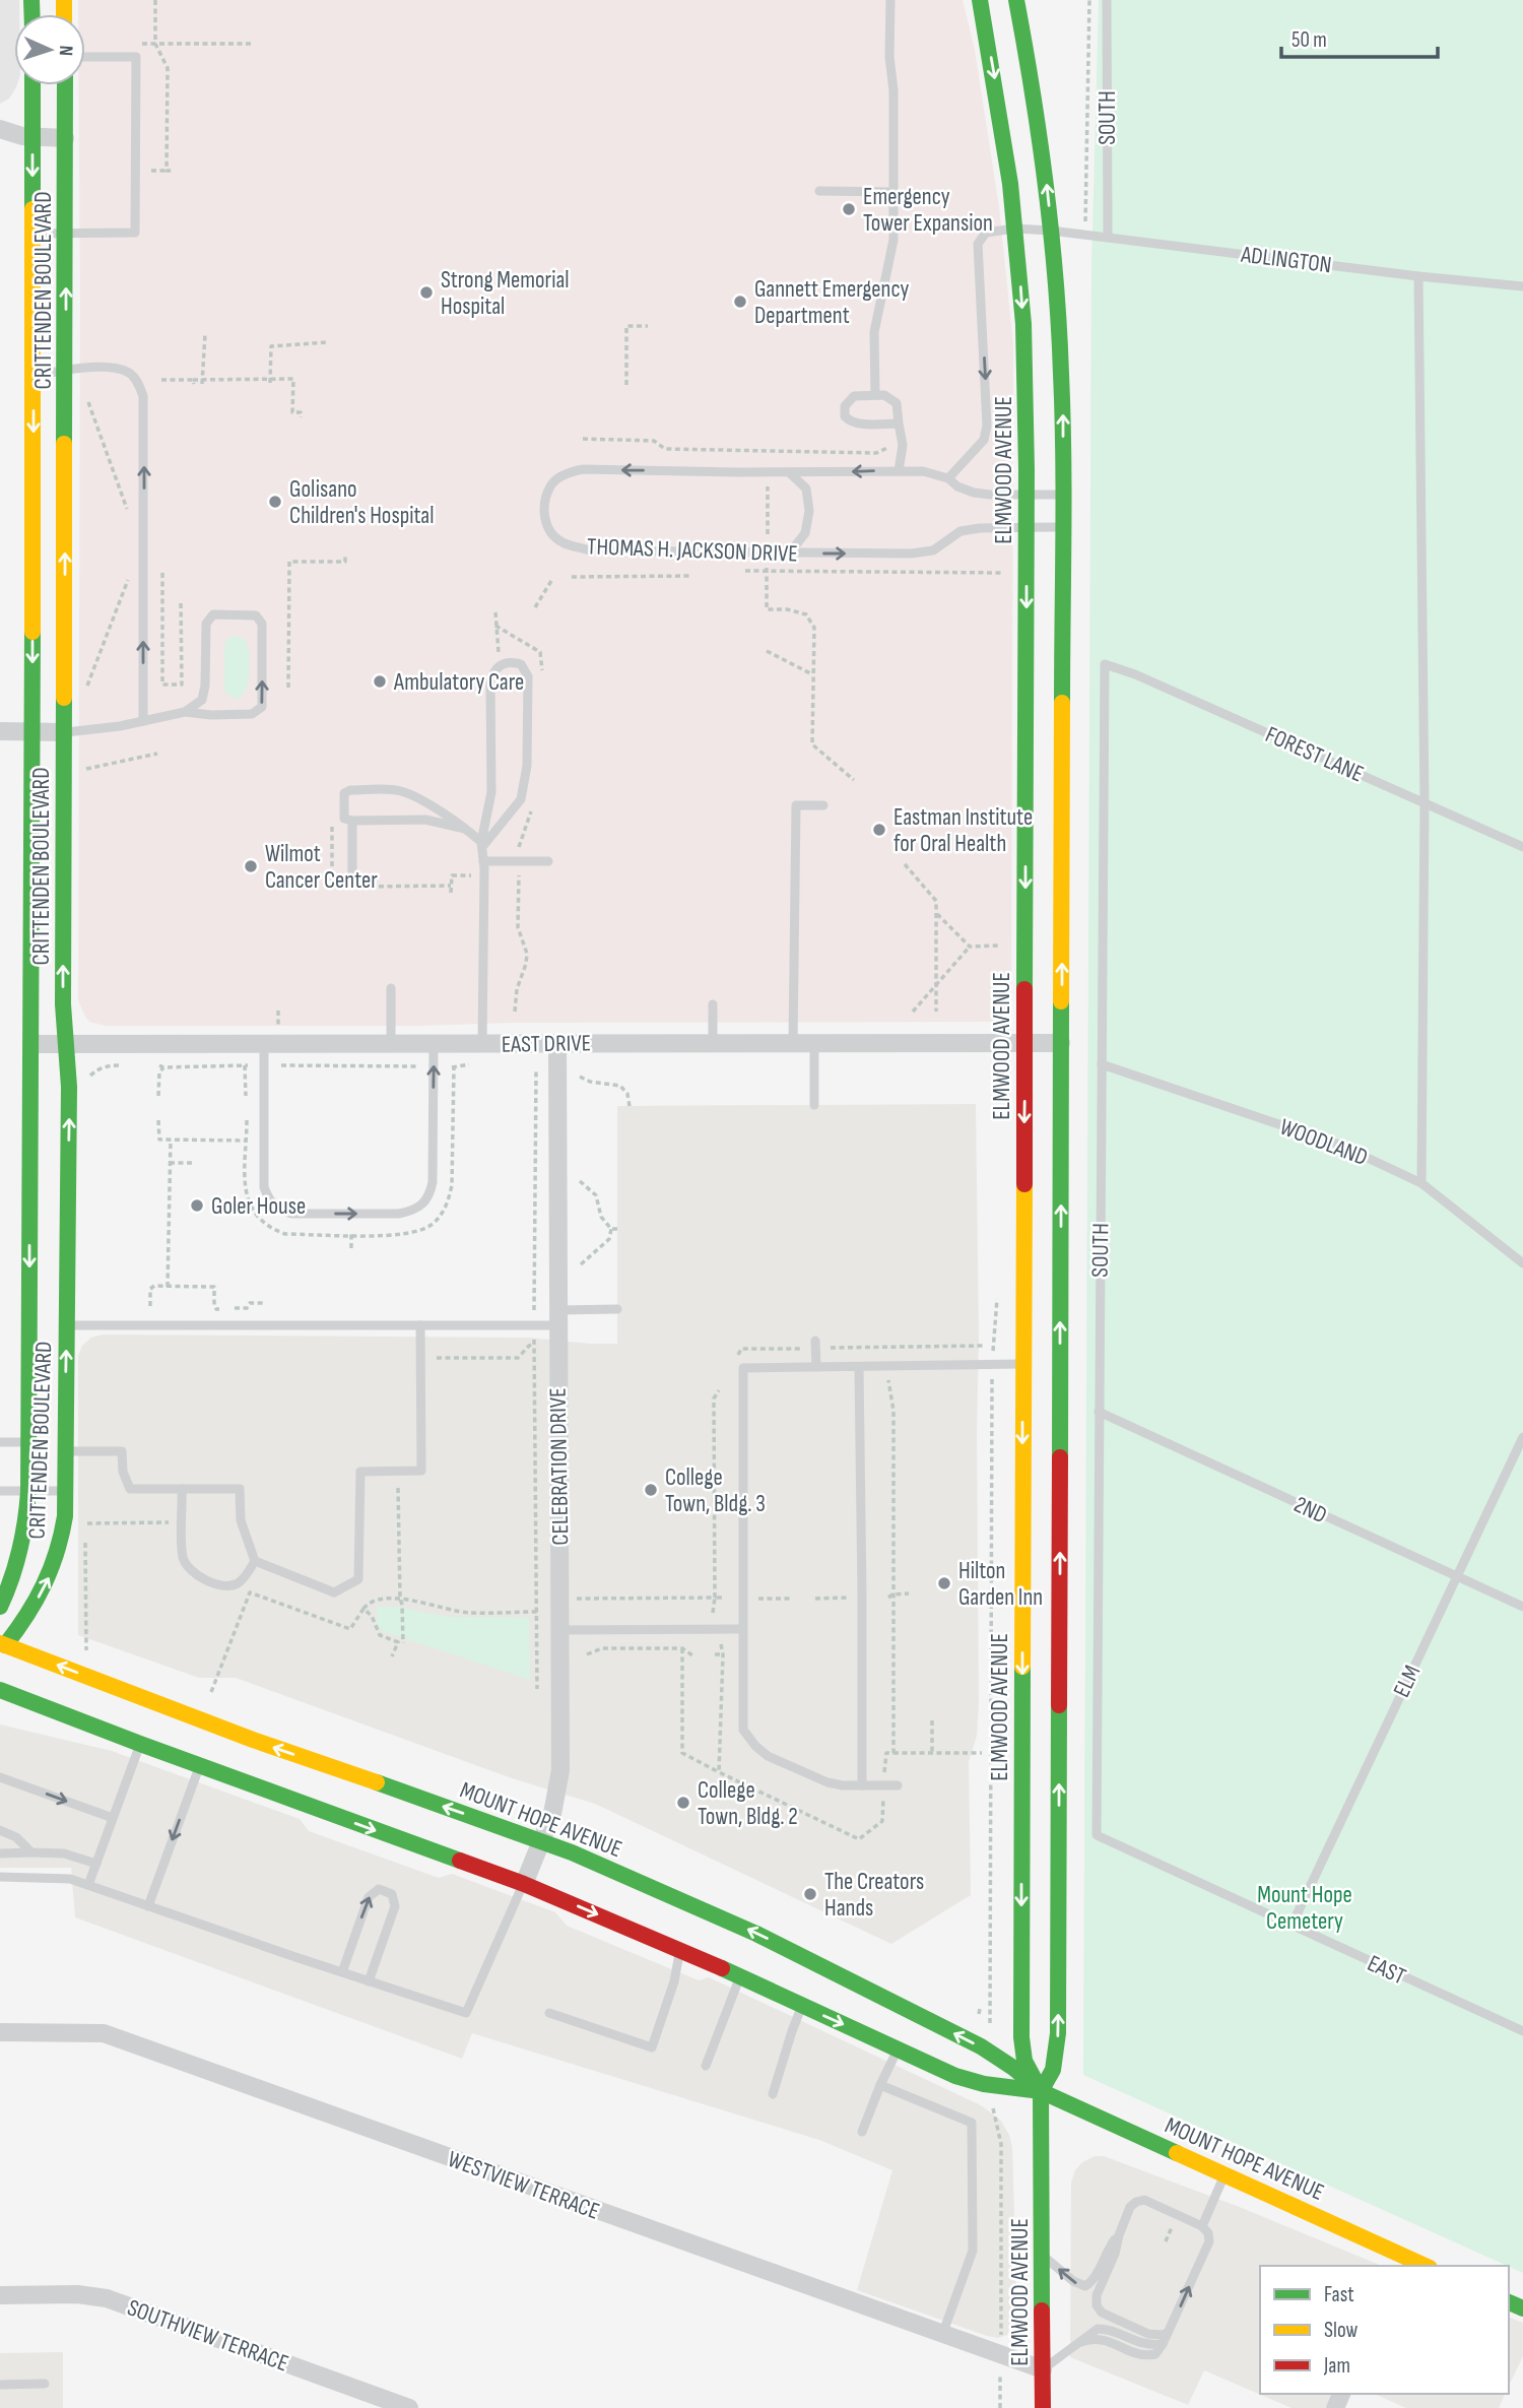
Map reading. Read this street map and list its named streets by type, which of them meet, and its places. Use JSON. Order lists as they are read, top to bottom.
{
  "streets": {
    "main road": ["CRITTENDEN BOULEVARD", "ELMWOOD AVENUE", "MOUNT HOPE AVENUE"],
    "street": [
      "EAST DRIVE",
      "CELEBRATION DRIVE",
      "WESTVIEW TERRACE",
      "SOUTHVIEW TERRACE"
    ],
    "lane": [
      "SOUTH",
      "ADLINGTON",
      "THOMAS H. JACKSON DRIVE",
      "FOREST LANE",
      "WOODLAND",
      "2ND",
      "ELM",
      "EAST"
    ]
  },
  "crossings": [
    ["SOUTH", "ADLINGTON"],
    ["SOUTH", "FOREST LANE"],
    ["SOUTH", "WOODLAND"],
    ["SOUTH", "2ND"],
    ["SOUTH", "EAST"],
    ["ADLINGTON", "ELMWOOD AVENUE"],
    ["ADLINGTON", "THOMAS H. JACKSON DRIVE"],
    ["CRITTENDEN BOULEVARD", "EAST DRIVE"],
    ["CRITTENDEN BOULEVARD", "MOUNT HOPE AVENUE"],
    ["ELMWOOD AVENUE", "THOMAS H. JACKSON DRIVE"],
    ["ELMWOOD AVENUE", "EAST DRIVE"],
    ["ELMWOOD AVENUE", "MOUNT HOPE AVENUE"],
    ["ELMWOOD AVENUE", "WESTVIEW TERRACE"],
    ["EAST DRIVE", "CELEBRATION DRIVE"],
    ["CELEBRATION DRIVE", "MOUNT HOPE AVENUE"],
    ["2ND", "ELM"],
    ["ELM", "EAST"]
  ],
  "parks": ["Mount Hope Cemetery"],
  "places": [
    "Emergency Tower Expansion",
    "Strong Memorial Hospital",
    "Gannett Emergency Department",
    "Golisano Children's Hospital",
    "Ambulatory Care",
    "Eastman Institute for Oral Health",
    "Wilmot Cancer Center",
    "Goler House",
    "College Town, Bldg. 3",
    "Hilton Garden Inn",
    "College Town, Bldg. 2",
    "The Creators Hands"
  ],
  "legend": ["Fast", "Slow", "Jam"],
  "scale_bar": "50 m",
  "north": "right"
}
